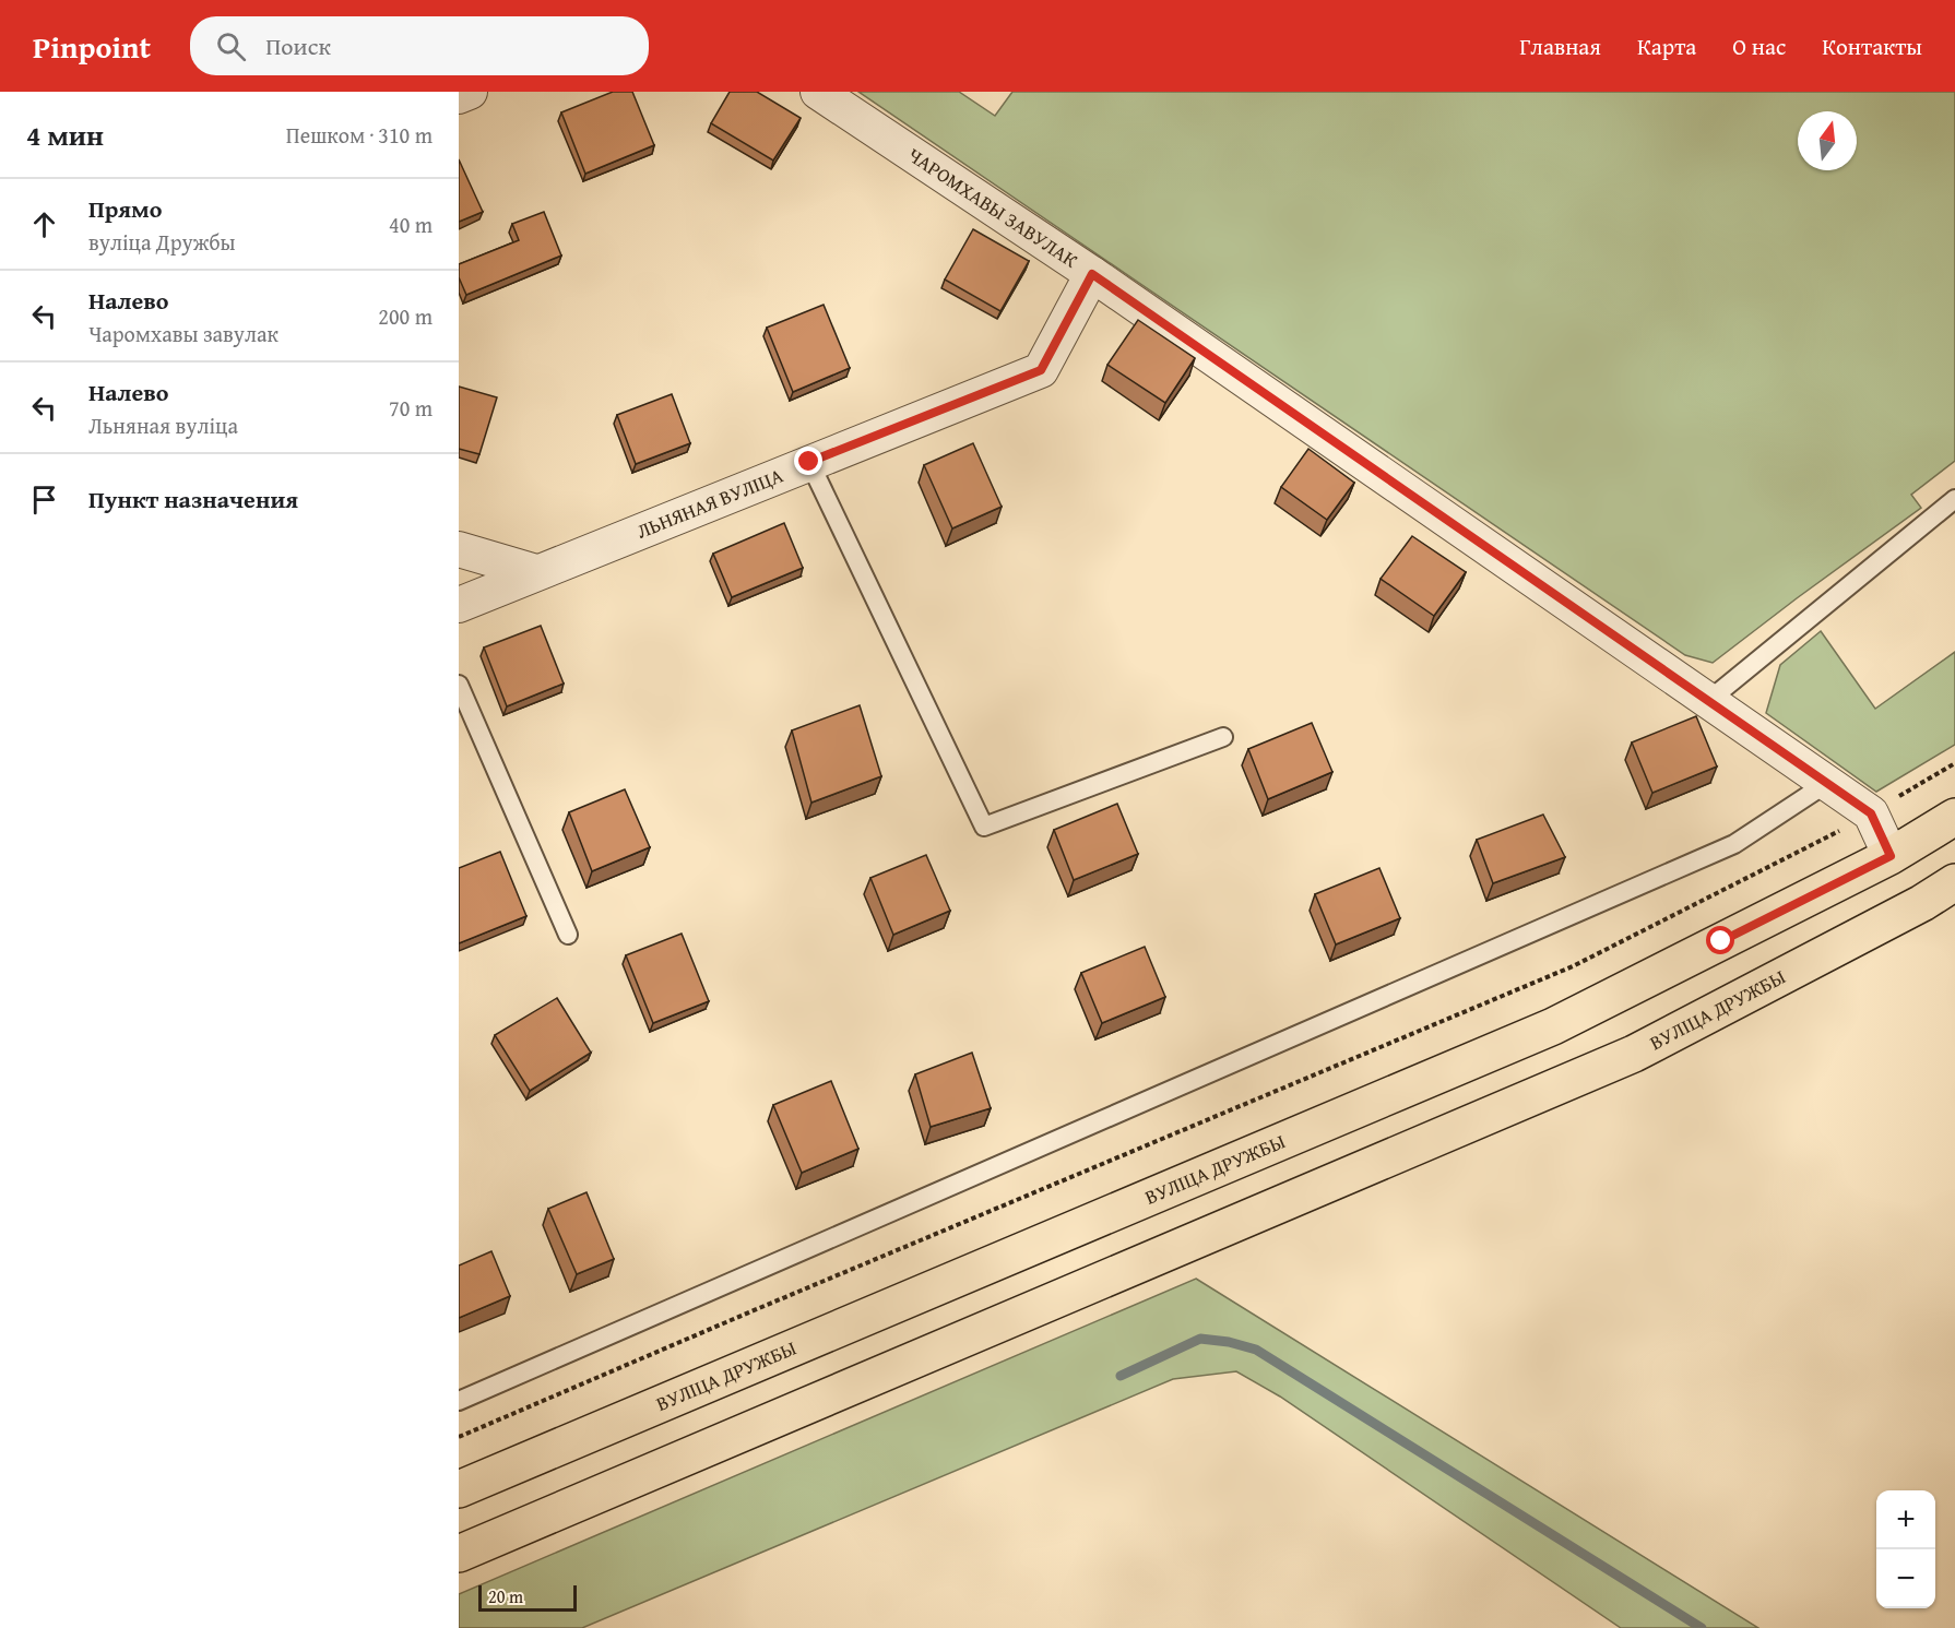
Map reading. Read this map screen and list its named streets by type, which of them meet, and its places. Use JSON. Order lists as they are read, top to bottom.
{
  "streets": {
    "main road": ["ВУЛІЦА ДРУЖБЫ"],
    "street": ["ЧАРОМХАВЫ ЗАВУЛАК", "ЛЬНЯНАЯ ВУЛІЦА"]
  },
  "crossings": [
    ["ЧАРОМХАВЫ ЗАВУЛАК", "ЛЬНЯНАЯ ВУЛІЦА"],
    ["ЧАРОМХАВЫ ЗАВУЛАК", "ВУЛІЦА ДРУЖБЫ"]
  ],
  "scale_bar": "20 m",
  "north": "top",
  "page": {
    "header": "Pinpoint",
    "search": "Поиск",
    "nav": [
      "Главная",
      "Карта",
      "О нас",
      "Контакты"
    ],
    "heading": ["4 мин", "Пешком · 310 m"],
    "list": [
      ["Прямо", "вуліца Дружбы", "40 m"],
      ["Налево", "Чаромхавы завулак", "200 m"],
      ["Налево", "Льняная вуліца", "70 m"],
      "Пункт назначения"
    ],
    "map_buttons": ["+", "−"],
    "scale": "20 m"
  }
}
